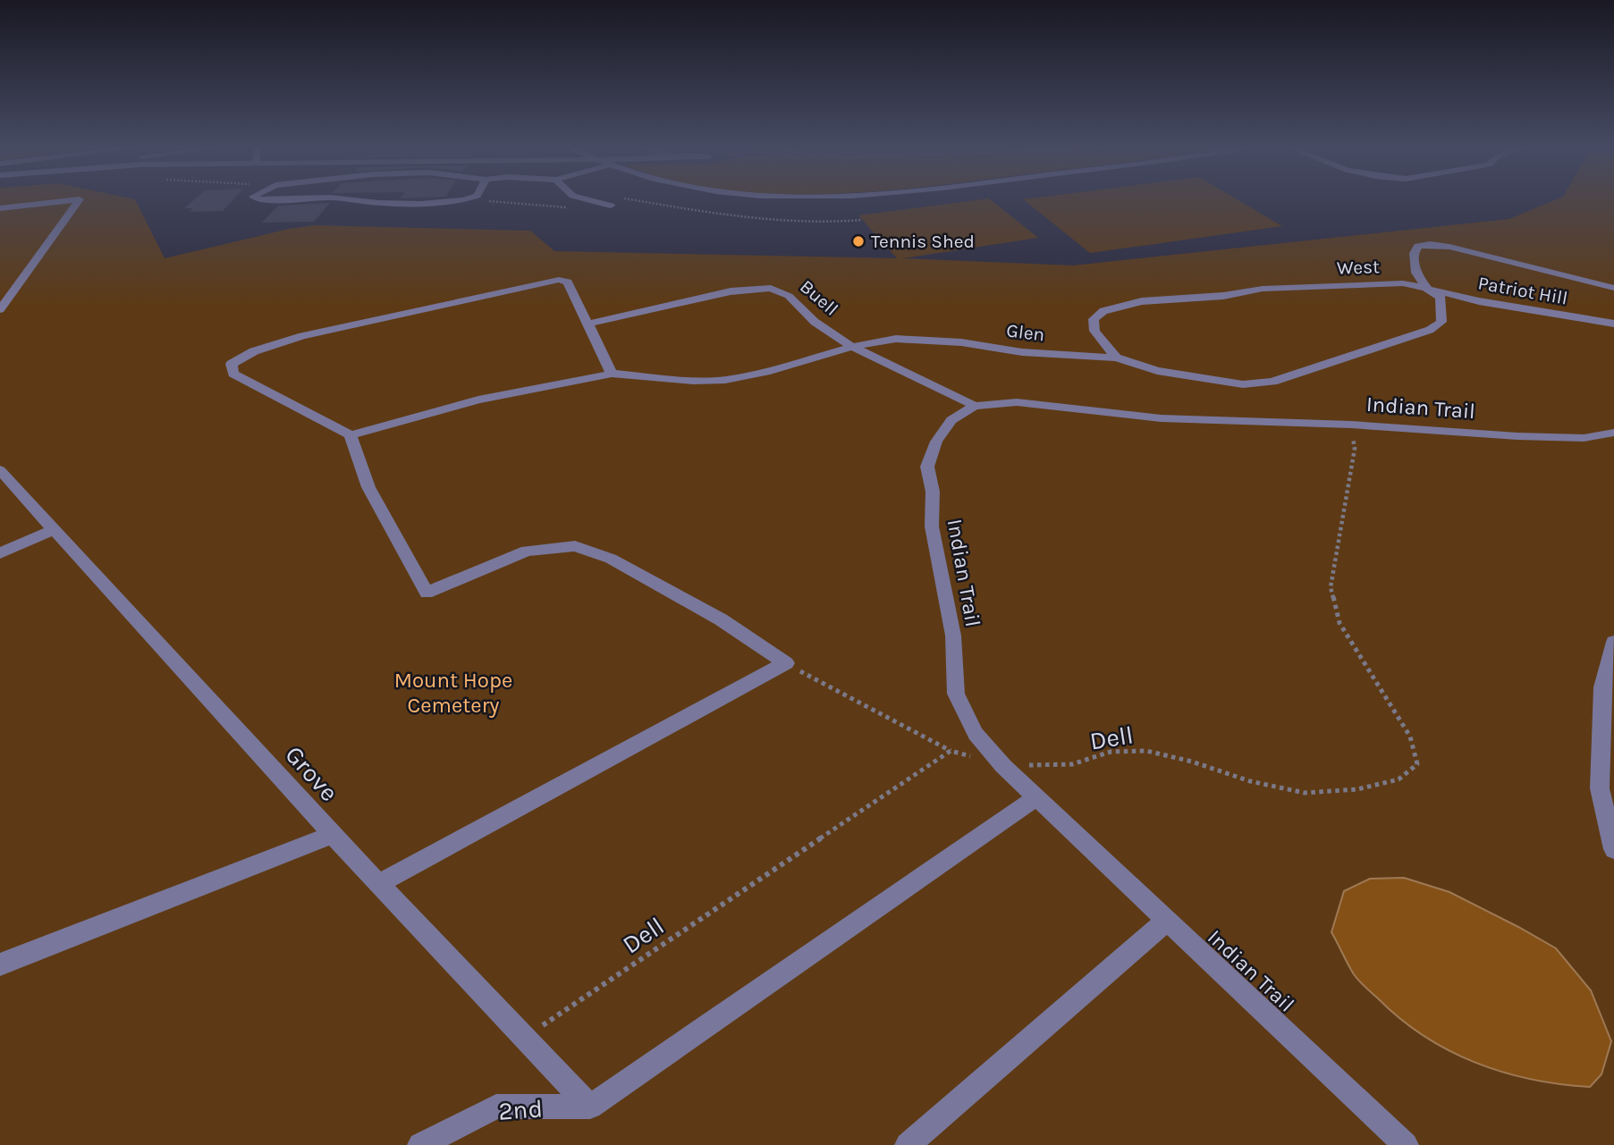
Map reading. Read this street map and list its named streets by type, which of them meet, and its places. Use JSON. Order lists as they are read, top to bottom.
{
  "streets": {
    "street": [
      "West",
      "Patriot Hill",
      "Buell",
      "Glen",
      "Indian Trail",
      "Grove",
      "2nd"
    ],
    "path": ["Dell"]
  },
  "crossings": [
    ["West", "Patriot Hill"],
    ["West", "Glen"],
    ["Patriot Hill", "Glen"],
    ["Buell", "Glen"],
    ["Buell", "Indian Trail"],
    ["Indian Trail", "Dell"],
    ["Dell", "Grove"],
    ["Grove", "2nd"]
  ],
  "parks": ["Mount Hope Cemetery"],
  "places": ["Tennis Shed"]
}
